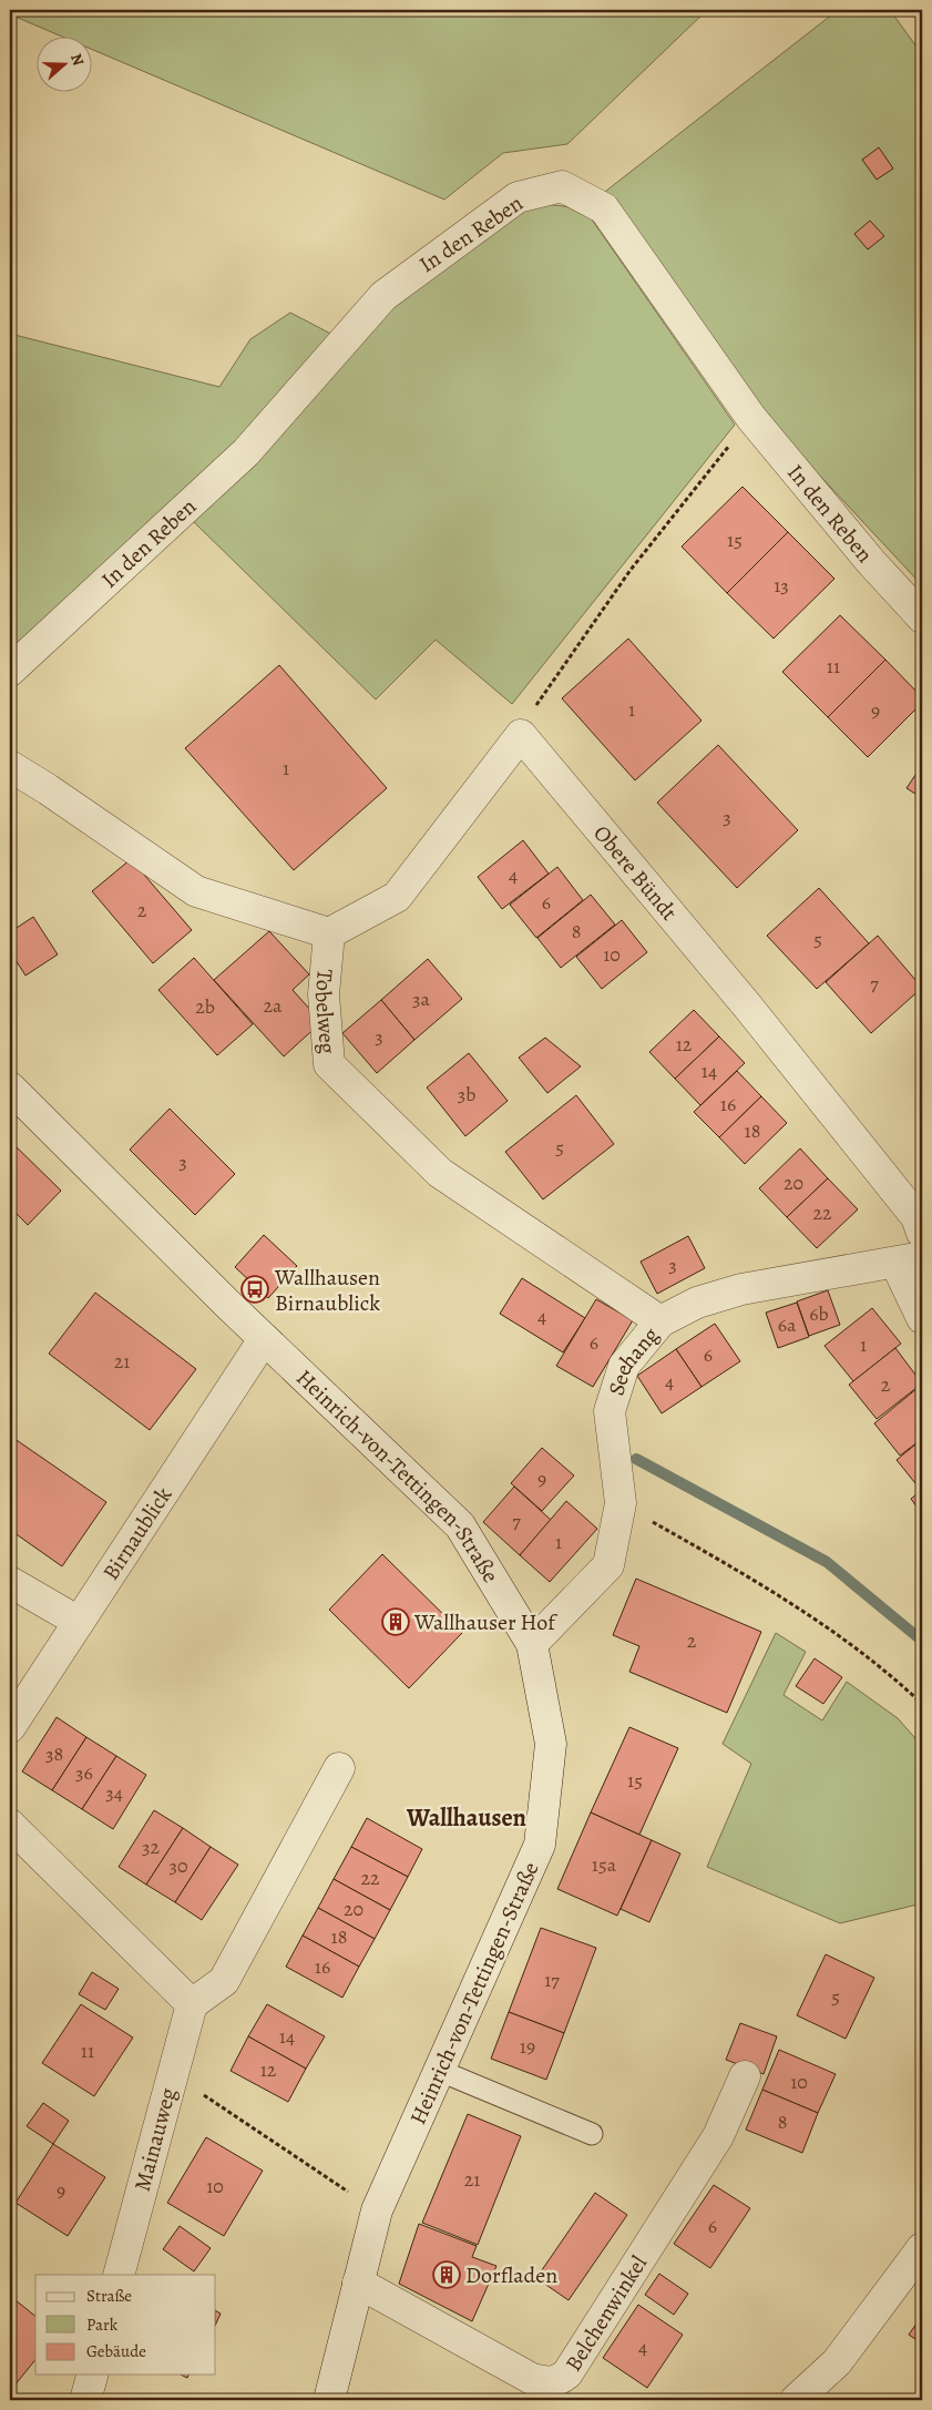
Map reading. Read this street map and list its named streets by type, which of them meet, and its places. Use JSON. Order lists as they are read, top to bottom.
{
  "streets": {
    "street": [
      "In den Reben",
      "Obere Bündt",
      "Tobelweg",
      "Seehang",
      "Heinrich-von-Tettingen-Straße",
      "Birnaublick",
      "Mainauweg",
      "Belchenwinkel"
    ]
  },
  "crossings": [
    ["Tobelweg", "Seehang"],
    ["Seehang", "Heinrich-von-Tettingen-Straße"],
    ["Heinrich-von-Tettingen-Straße", "Birnaublick"],
    ["Heinrich-von-Tettingen-Straße", "Belchenwinkel"]
  ],
  "districts": ["Wallhausen"],
  "places": {
    "bus stop": ["Wallhausen Birnaublick"],
    "building": ["Wallhauser Hof", "Dorfladen"]
  },
  "house_numbers": [
    "15",
    "13",
    "11",
    "1",
    "9",
    "1",
    "3",
    "4",
    "6",
    "2",
    "8",
    "5",
    "10",
    "7",
    "3a",
    "2a",
    "2b",
    "3",
    "12",
    "14",
    "3b",
    "16",
    "18",
    "5",
    "3",
    "20",
    "22",
    "3",
    "6b",
    "4",
    "6a",
    "6",
    "1",
    "6",
    "21",
    "4",
    "2",
    "9",
    "7",
    "1",
    "2",
    "38",
    "36",
    "15",
    "34",
    "32",
    "15a",
    "30",
    "22",
    "20",
    "18",
    "16",
    "17",
    "5",
    "14",
    "19",
    "11",
    "12",
    "10",
    "8",
    "21",
    "10",
    "9",
    "6",
    "4"
  ],
  "legend": ["Straße", "Park", "Gebäude"],
  "north": "right"
}
